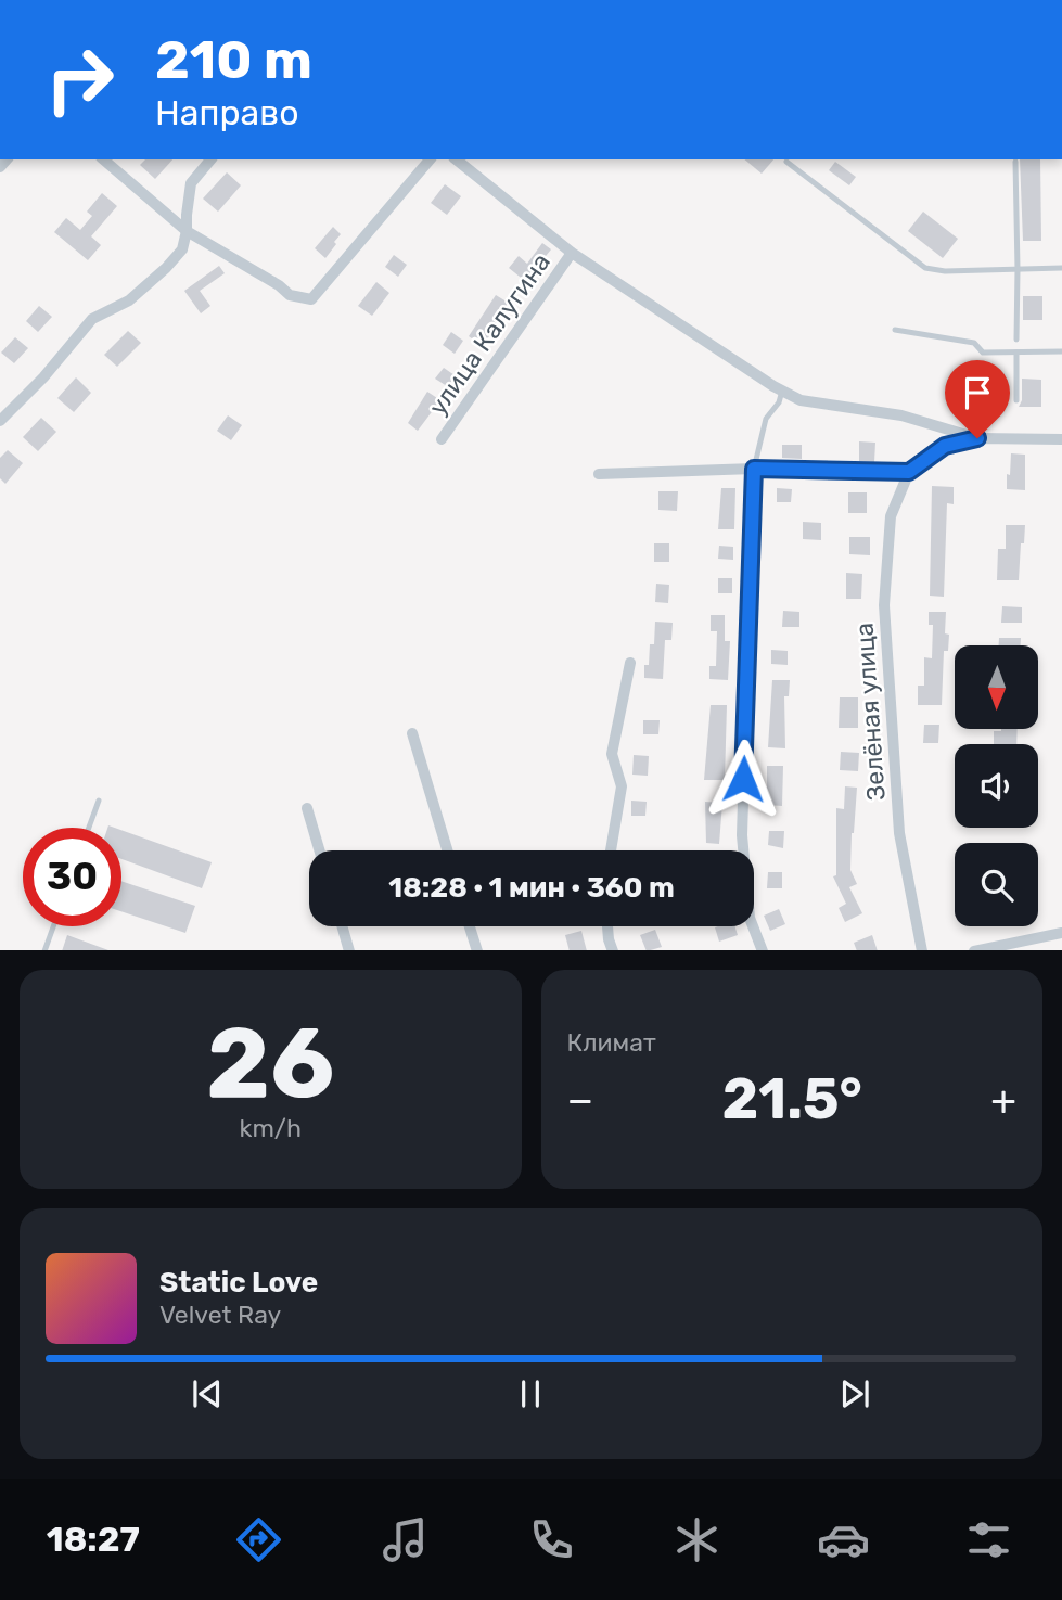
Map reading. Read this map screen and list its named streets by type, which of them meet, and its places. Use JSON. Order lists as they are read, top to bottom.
{
  "streets": {
    "street": ["улица Калугина", "Зелёная улица"]
  },
  "north": "bottom",
  "page": {
    "turn": ["210 m", "Направо"],
    "limit": "30",
    "trip": "18:28 · 1 мин · 360 m",
    "tile": [
      ["26", "km/h"],
      "Климат"
    ],
    "heat": ["−", "21.5°", "+"],
    "song": ["Static Love", "Velvet Ray"],
    "tabs": "18:27"
  }
}
